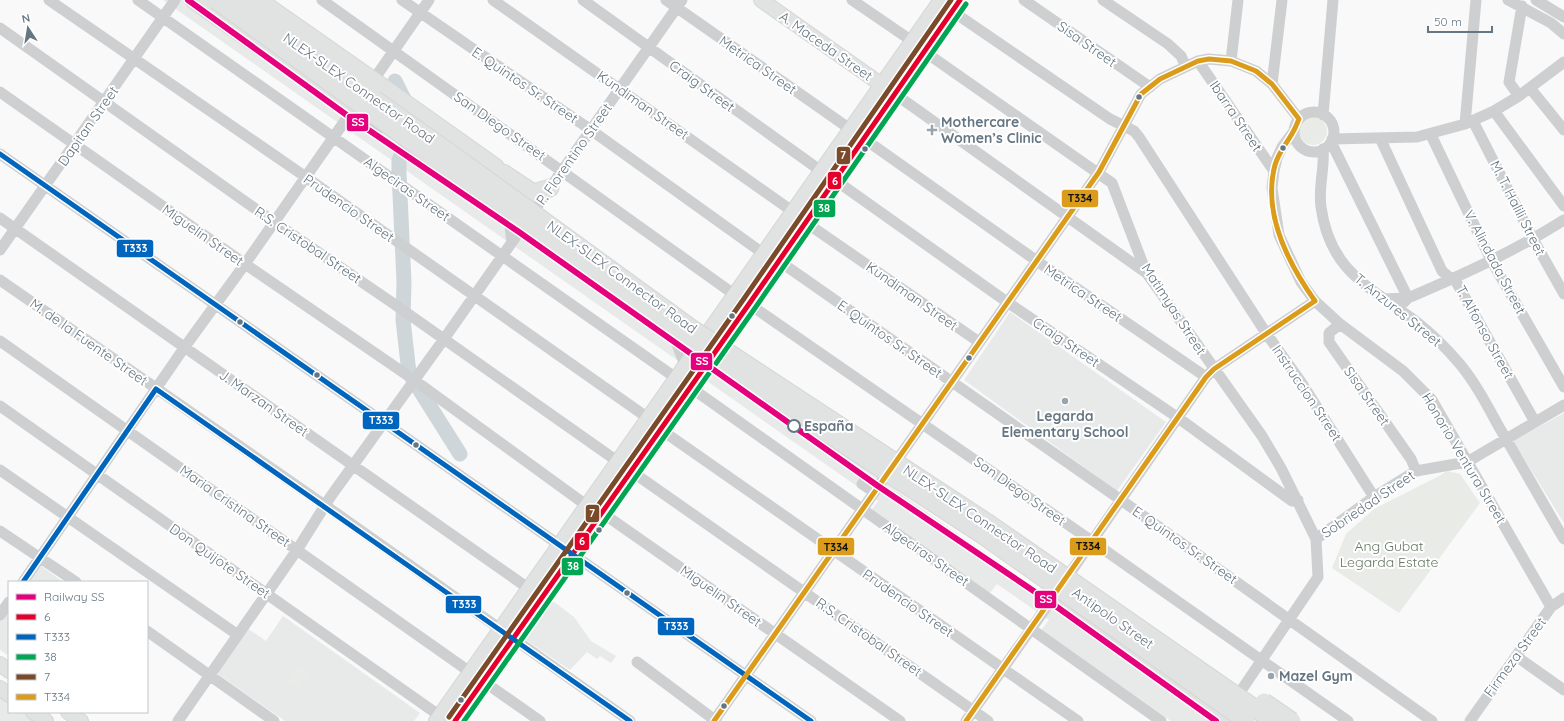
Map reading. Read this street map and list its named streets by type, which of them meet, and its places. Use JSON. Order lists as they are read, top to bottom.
{
  "streets": {
    "highway": ["NLEX-SLEX Connector Road"],
    "main road": ["A. Maceda Street"],
    "street": [
      "Sisa Street",
      "Metrica Street",
      "E. Quintos Sr. Street",
      "Craig Street",
      "Kundiman Street",
      "Ibarra Street",
      "Dapitan Street",
      "San Diego Street",
      "P. Florentino Street",
      "Algeciras Street",
      "Prudencio Street",
      "M. T. Halili Street",
      "Miguelin Street",
      "R.S. Cristobal Street",
      "V. Alindada Street",
      "Matimyas Street",
      "T. Anzures Street",
      "T. Alfonso Street",
      "M. de la Fuente Street",
      "Instruccion Street",
      "J. Marzan Street",
      "Honorio Ventura Street",
      "Sobriedad Street",
      "Maria Cristina Street",
      "Don Quijote Street",
      "Antipolo Street",
      "Firmeza Street"
    ]
  },
  "crossings": [
    ["Sisa Street", "Honorio Ventura Street"],
    ["Sisa Street", "Sobriedad Street"],
    ["A. Maceda Street", "Matimyas Street"],
    ["Metrica Street", "P. Florentino Street"],
    ["Metrica Street", "Matimyas Street"],
    ["E. Quintos Sr. Street", "P. Florentino Street"],
    ["E. Quintos Sr. Street", "Sobriedad Street"],
    ["Craig Street", "P. Florentino Street"],
    ["Craig Street", "Matimyas Street"],
    ["Kundiman Street", "P. Florentino Street"],
    ["Ibarra Street", "Honorio Ventura Street"],
    ["Dapitan Street", "Algeciras Street"],
    ["Dapitan Street", "Prudencio Street"],
    ["Dapitan Street", "Miguelin Street"],
    ["Dapitan Street", "R.S. Cristobal Street"],
    ["Dapitan Street", "J. Marzan Street"],
    ["San Diego Street", "P. Florentino Street"],
    ["San Diego Street", "Sobriedad Street"],
    ["P. Florentino Street", "Algeciras Street"],
    ["P. Florentino Street", "Prudencio Street"],
    ["P. Florentino Street", "R.S. Cristobal Street"],
    ["P. Florentino Street", "M. de la Fuente Street"],
    ["P. Florentino Street", "J. Marzan Street"],
    ["P. Florentino Street", "Maria Cristina Street"],
    ["P. Florentino Street", "Don Quijote Street"],
    ["P. Florentino Street", "Antipolo Street"],
    ["Matimyas Street", "Sobriedad Street"],
    ["T. Anzures Street", "Honorio Ventura Street"],
    ["T. Anzures Street", "Sobriedad Street"],
    ["T. Alfonso Street", "Sobriedad Street"],
    ["Instruccion Street", "Sobriedad Street"],
    ["Honorio Ventura Street", "Sobriedad Street"],
    ["Honorio Ventura Street", "Firmeza Street"],
    ["Sobriedad Street", "Antipolo Street"]
  ],
  "parks": ["Ang Gubat Legarda Estate"],
  "places": {
    "health": ["Mothercare Women’s Clinic"],
    "other": ["Legarda Elementary School", "España", "Mazel Gym"]
  },
  "lines": [
    "rail line SS",
    "transit line 6",
    "transit line 7",
    "transit line 38",
    "transit line T334",
    "transit line T333"
  ],
  "legend": [
    "Railway SS",
    "6",
    "T333",
    "38",
    "7",
    "T334"
  ],
  "scale_bar": "50 m",
  "north": "top"
}
